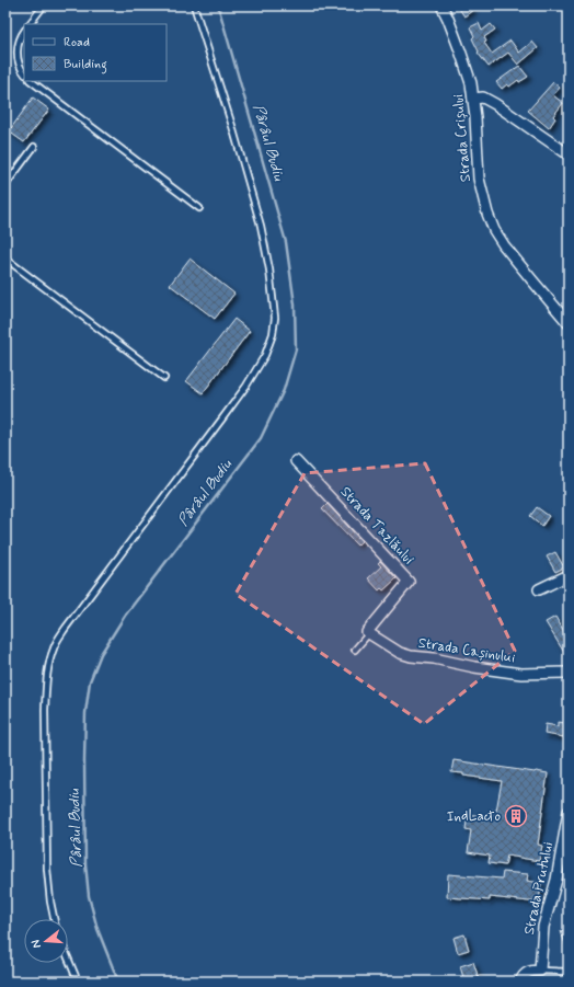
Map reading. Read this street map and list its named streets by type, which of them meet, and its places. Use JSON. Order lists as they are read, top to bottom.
{
  "streets": {
    "street": [
      "Strada Crișului",
      "Strada Tazlăului",
      "Strada Cașinului",
      "Strada Prutului"
    ]
  },
  "crossings": [
    ["Strada Tazlăului", "Strada Cașinului"]
  ],
  "water": ["Pârâul Budiu"],
  "places": {
    "building": ["IndLacto"]
  },
  "legend": ["Road", "Building"],
  "north": "left"
}
